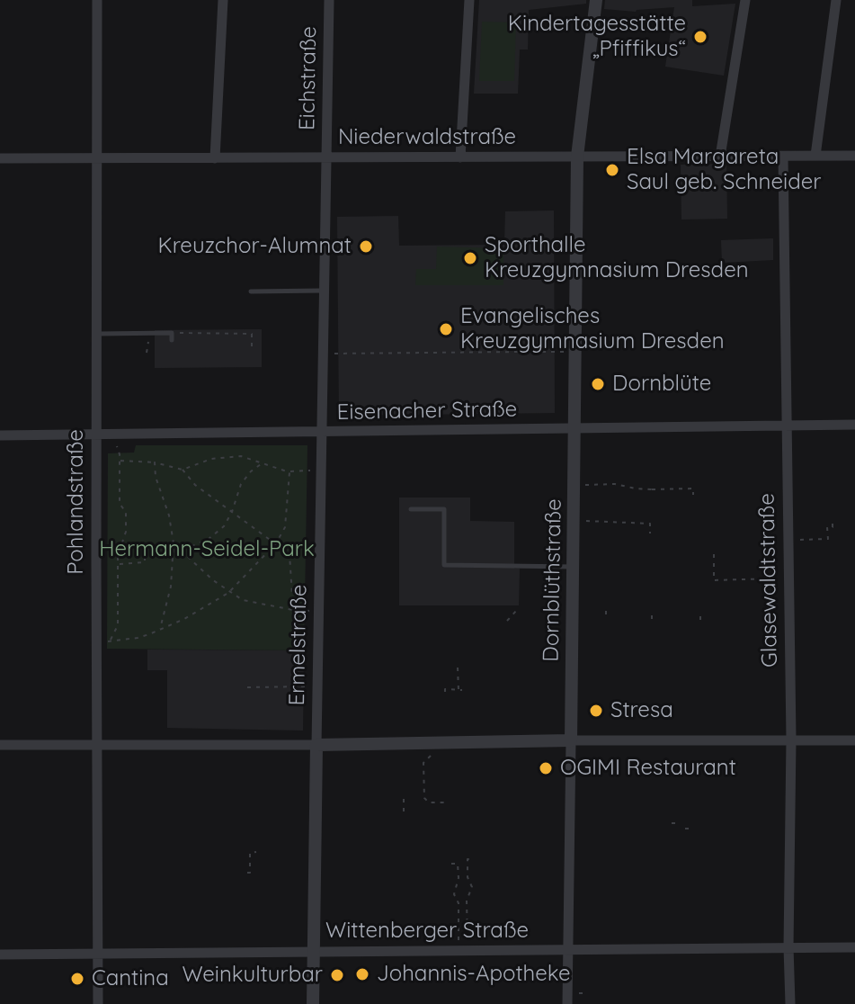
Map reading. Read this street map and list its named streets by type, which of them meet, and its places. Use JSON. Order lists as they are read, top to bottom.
{
  "streets": {
    "street": [
      "Eichstraße",
      "Niederwaldstraße",
      "Eisenacher Straße",
      "Pohlandstraße",
      "Dornblüthstraße",
      "Glasewaldtstraße",
      "Ermelstraße",
      "Wittenberger Straße"
    ]
  },
  "crossings": [
    ["Eichstraße", "Niederwaldstraße"],
    ["Eichstraße", "Ermelstraße"],
    ["Niederwaldstraße", "Pohlandstraße"],
    ["Niederwaldstraße", "Dornblüthstraße"],
    ["Niederwaldstraße", "Glasewaldtstraße"],
    ["Niederwaldstraße", "Ermelstraße"],
    ["Eisenacher Straße", "Pohlandstraße"],
    ["Eisenacher Straße", "Dornblüthstraße"],
    ["Eisenacher Straße", "Glasewaldtstraße"],
    ["Eisenacher Straße", "Ermelstraße"],
    ["Pohlandstraße", "Wittenberger Straße"],
    ["Dornblüthstraße", "Wittenberger Straße"],
    ["Glasewaldtstraße", "Wittenberger Straße"],
    ["Ermelstraße", "Wittenberger Straße"]
  ],
  "parks": ["Hermann-Seidel-Park"],
  "places": [
    "Kindertagesstätte „Pfiffikus“",
    "Elsa Margareta Saul geb. Schneider",
    "Kreuzchor-Alumnat",
    "Sporthalle Kreuzgymnasium Dresden",
    "Evangelisches Kreuzgymnasium Dresden",
    "Dornblüte",
    "Stresa",
    "OGIMI Restaurant",
    "Johannis-Apotheke",
    "Weinkulturbar",
    "Cantina"
  ]
}
